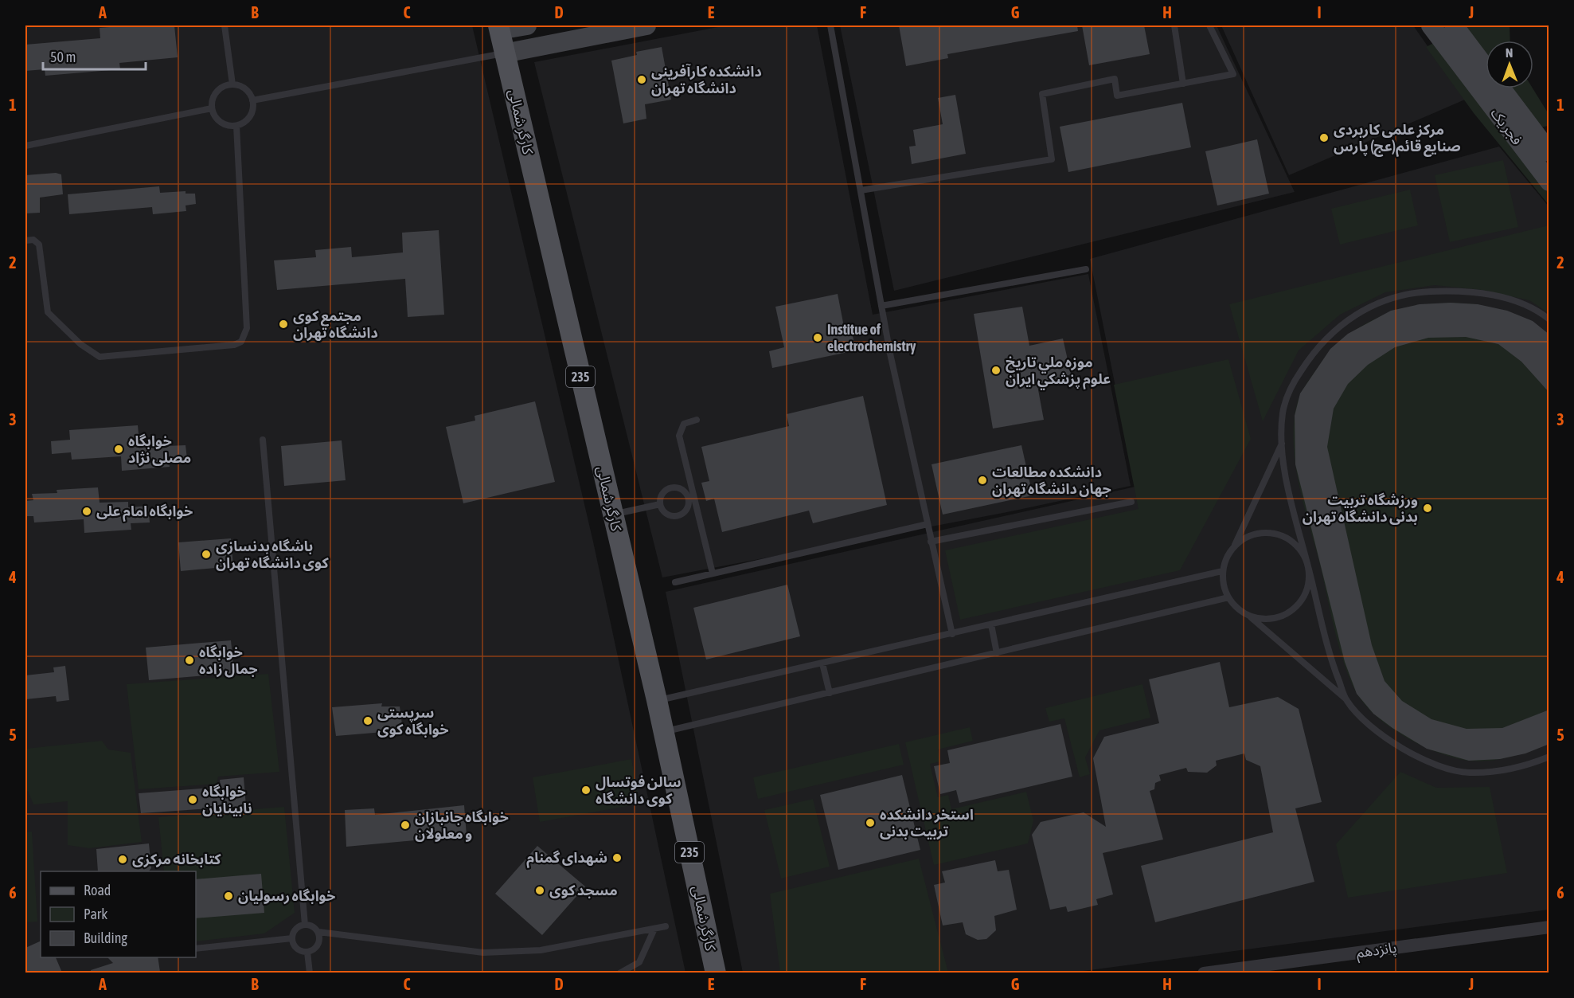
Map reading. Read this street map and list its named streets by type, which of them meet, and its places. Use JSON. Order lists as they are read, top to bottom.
{
  "streets": {
    "main road": ["کارگر شمالی", "235"],
    "street": ["فجر یک", "پانزدهم"]
  },
  "places": [
    "دانشکده کارآفرینی دانشگاه تهران",
    "مرکز علمی کاربردی صنایع قائم(عج) پارس",
    "مجتمع کوی دانشگاه تهران",
    "Institue of electrochemistry",
    "موزه ملي تاريخ علوم پزشكي ايران",
    "خوابگاه مصلی نژاد",
    "دانشکده مطالعات جهان دانشگاه تهران",
    "ورزشگاه تربیت بدنی دانشگاه تهران",
    "خوابگاه امام علی",
    "باشگاه بدنسازی کوی دانشگاه تهران",
    "خوابگاه جمال زاده",
    "سرپستی خوابگاه کوی",
    "سالن فوتسال کوی دانشگاه",
    "خوابگاه نابینایان",
    "استخر دانشکده تربیت بدنی",
    "خوابگاه جانبازان و معلولان",
    "شهدای گمنام",
    "کتابخانه مرکزی",
    "مسجد کوی",
    "خوابگاه رسولیان"
  ],
  "legend": ["Road", "Park", "Building"],
  "scale_bar": "50 m",
  "north": "top",
  "grid": {
    "columns": [
      "A",
      "B",
      "C",
      "D",
      "E",
      "F",
      "G",
      "H",
      "I",
      "J"
    ],
    "rows": [
      "1",
      "2",
      "3",
      "4",
      "5",
      "6"
    ]
  }
}
